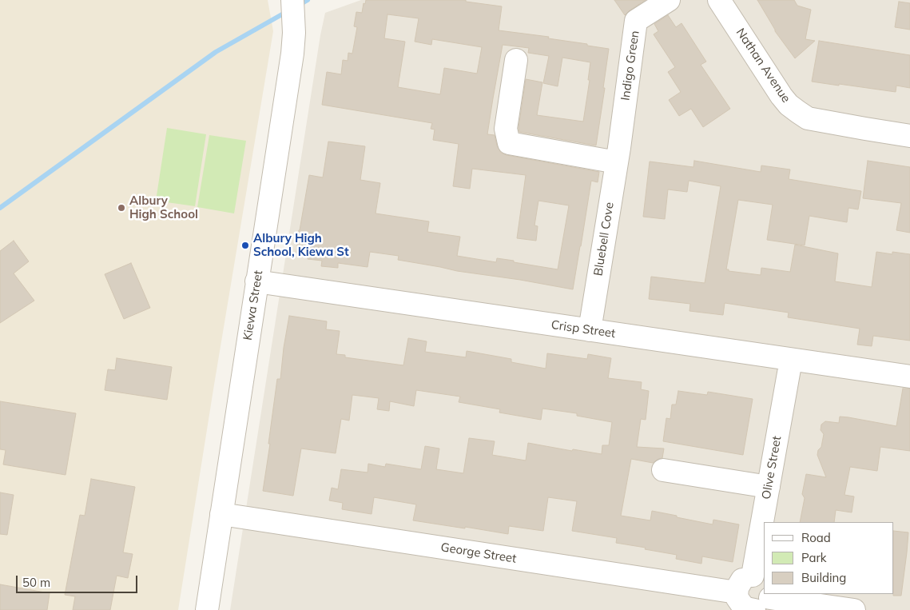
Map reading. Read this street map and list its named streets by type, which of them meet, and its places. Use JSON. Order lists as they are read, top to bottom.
{
  "streets": {
    "street": [
      "Indigo Green",
      "Nathan Avenue",
      "Bluebell Cove",
      "Kiewa Street",
      "Crisp Street",
      "Olive Street",
      "George Street"
    ]
  },
  "crossings": [
    ["Indigo Green", "Bluebell Cove"],
    ["Bluebell Cove", "Crisp Street"],
    ["Kiewa Street", "Crisp Street"],
    ["Kiewa Street", "George Street"],
    ["Crisp Street", "Olive Street"]
  ],
  "places": ["Albury High School", "Albury High School, Kiewa St"],
  "legend": ["Road", "Park", "Building"],
  "scale_bar": "50 m"
}
